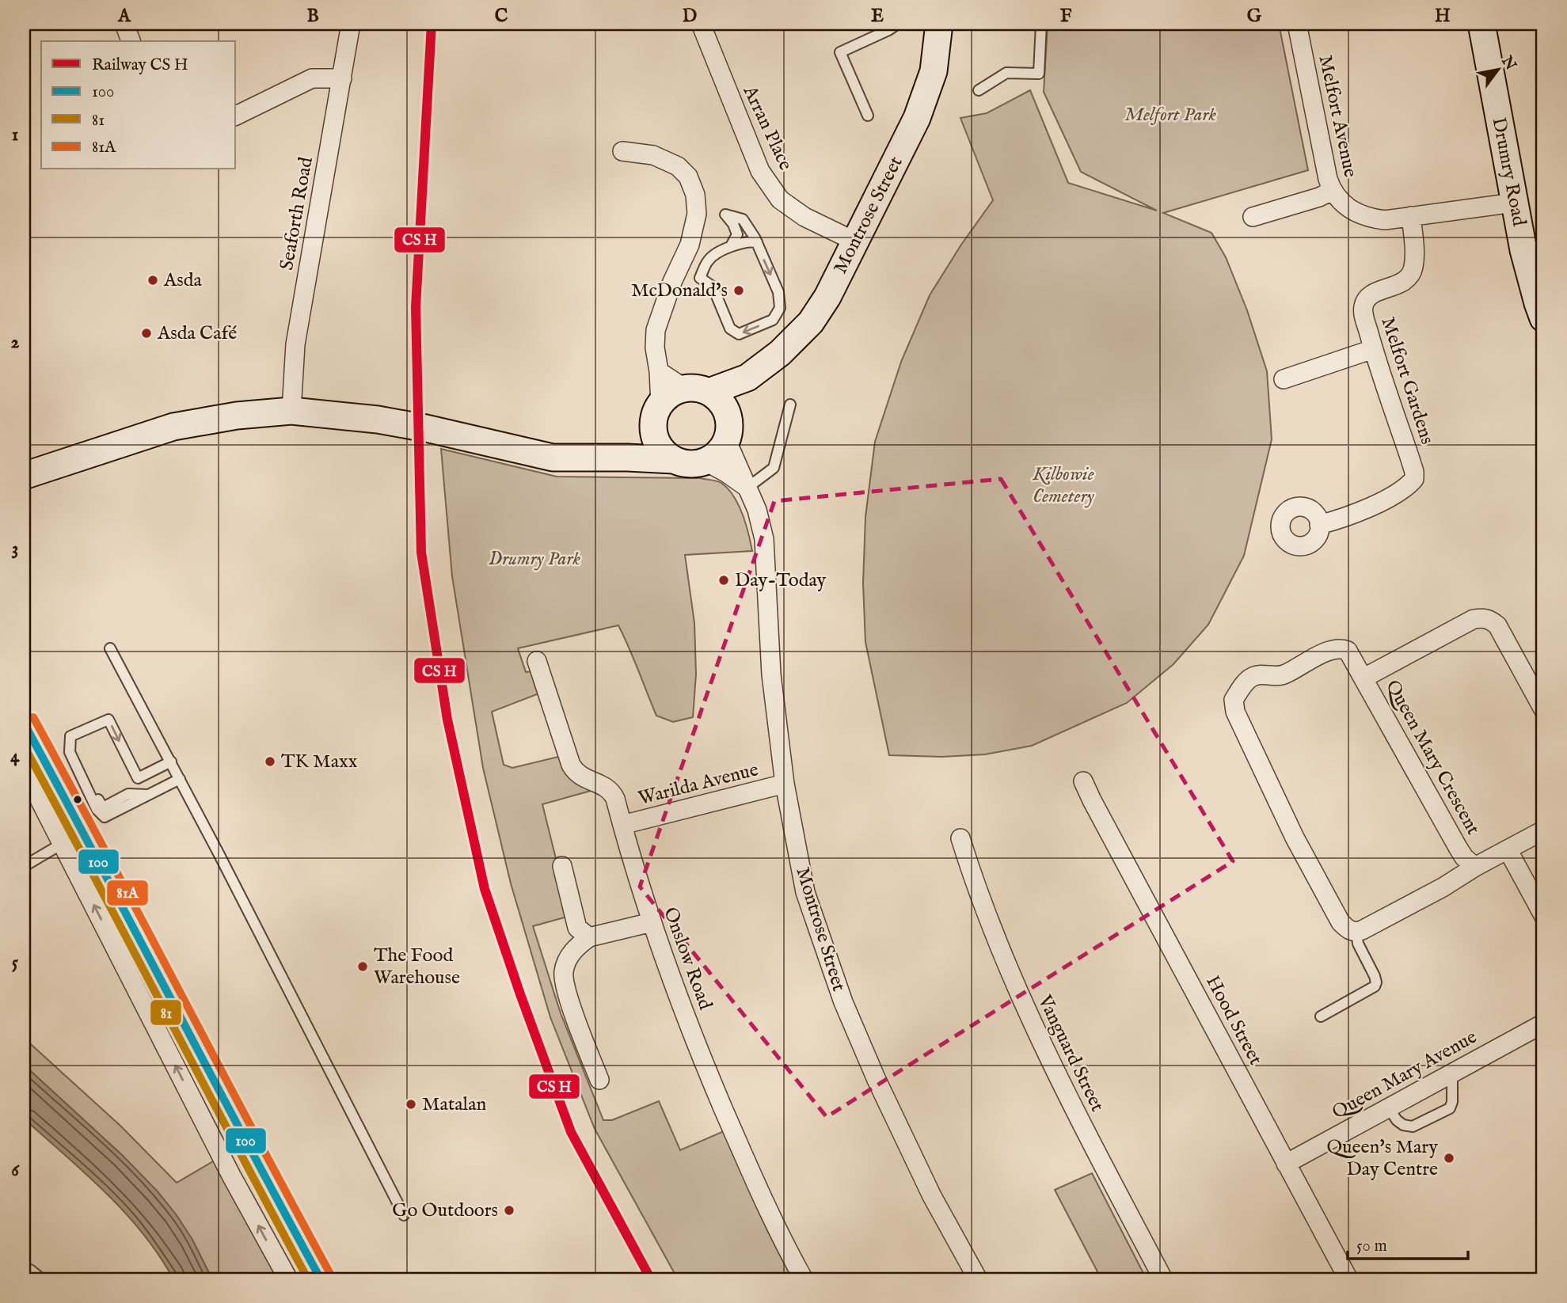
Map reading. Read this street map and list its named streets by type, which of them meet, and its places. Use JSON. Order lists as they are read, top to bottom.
{
  "streets": {
    "street": [
      "Melfort Avenue",
      "Arran Place",
      "Drumry Road",
      "Seaforth Road",
      "Montrose Street",
      "Melfort Gardens",
      "Queen Mary Crescent",
      "Warilda Avenue",
      "Onslow Road",
      "Hood Street",
      "Vanguard Street",
      "Queen Mary Avenue"
    ]
  },
  "crossings": [
    ["Melfort Avenue", "Drumry Road"],
    ["Melfort Avenue", "Melfort Gardens"],
    ["Arran Place", "Montrose Street"],
    ["Montrose Street", "Warilda Avenue"],
    ["Warilda Avenue", "Onslow Road"],
    ["Hood Street", "Queen Mary Avenue"]
  ],
  "parks": ["Melfort Park", "Kilbowie Cemetery", "Drumry Park"],
  "places": [
    "Asda",
    "McDonald's",
    "Asda Café",
    "Day-Today",
    "TK Maxx",
    "The Food Warehouse",
    "Matalan",
    "Queen's Mary Day Centre",
    "Go Outdoors"
  ],
  "lines": ["transit line 81A", "transit line 100", "transit line 81"],
  "legend": [
    "Railway CS H",
    "100",
    "81",
    "81A"
  ],
  "scale_bar": "50 m",
  "north": "top right",
  "grid": {
    "columns": [
      "A",
      "B",
      "C",
      "D",
      "E",
      "F",
      "G",
      "H"
    ],
    "rows": [
      "1",
      "2",
      "3",
      "4",
      "5",
      "6"
    ]
  }
}
